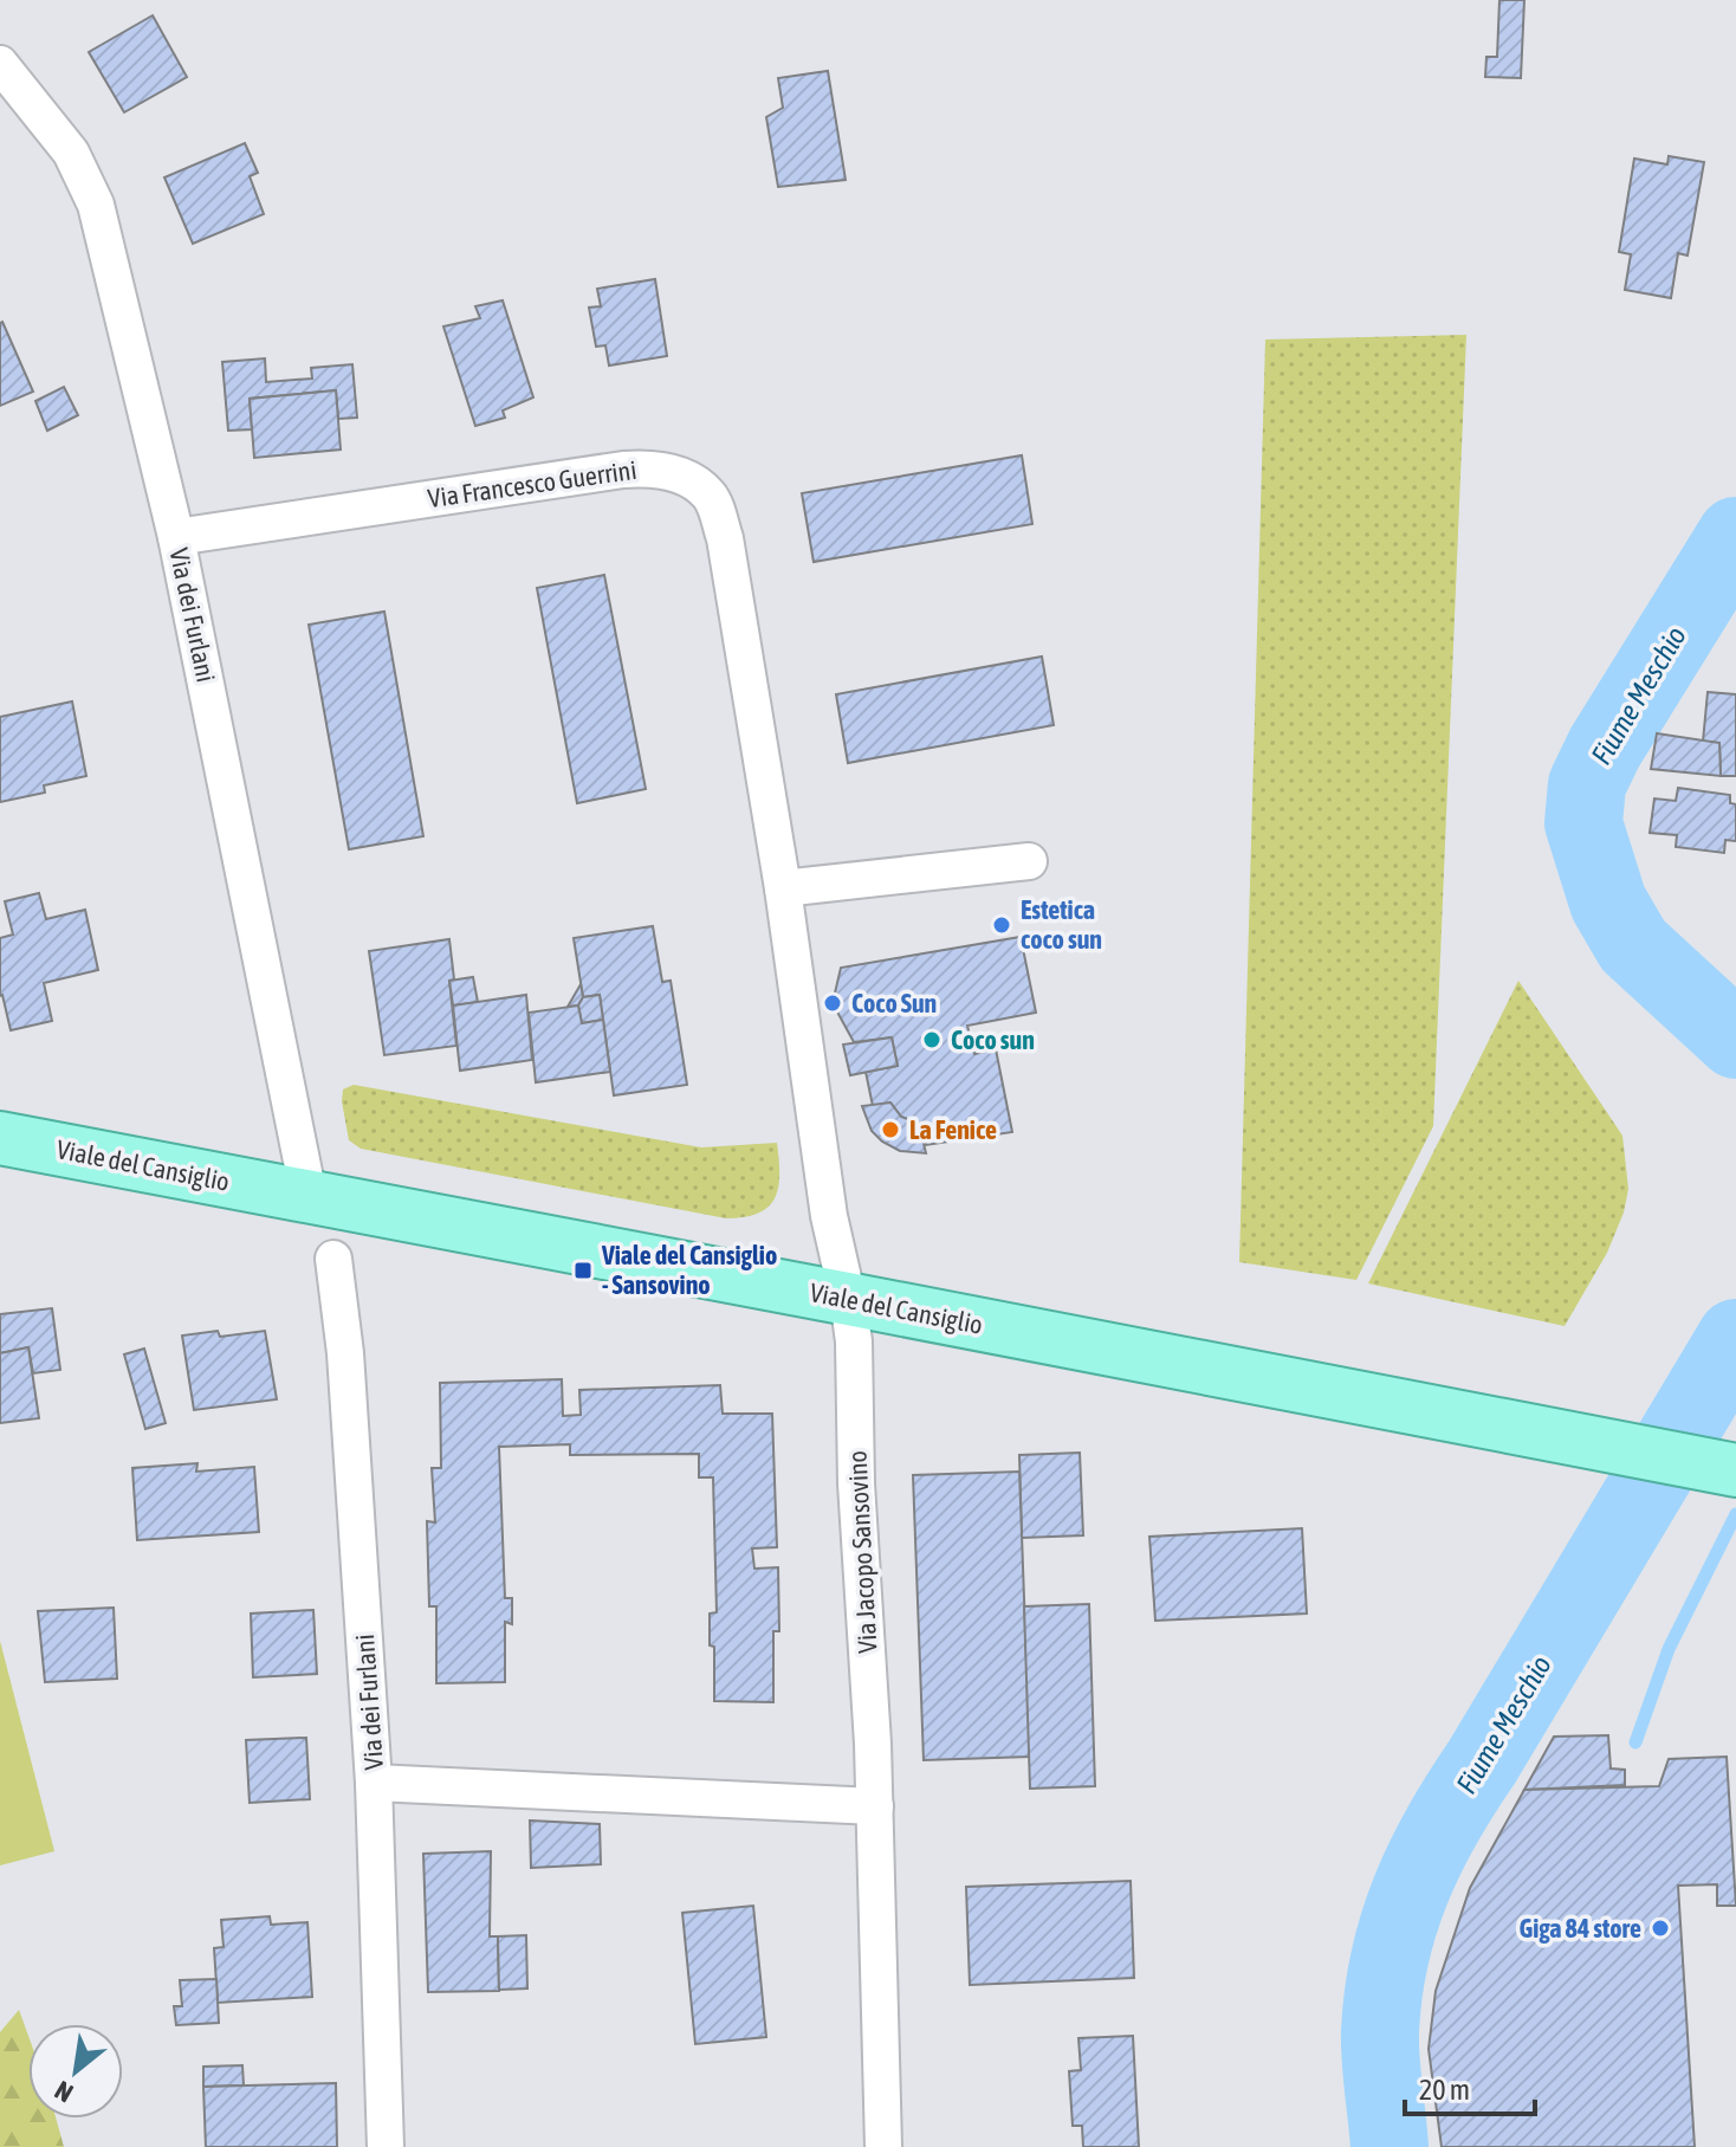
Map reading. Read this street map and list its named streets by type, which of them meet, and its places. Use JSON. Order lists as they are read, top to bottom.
{
  "streets": {
    "main road": ["Viale del Cansiglio"],
    "street": ["Via Francesco Guerrini", "Via dei Furlani", "Via Jacopo Sansovino"]
  },
  "crossings": [
    ["Via Francesco Guerrini", "Via dei Furlani"],
    ["Via Francesco Guerrini", "Viale del Cansiglio"],
    ["Via Francesco Guerrini", "Via Jacopo Sansovino"],
    ["Via dei Furlani", "Viale del Cansiglio"],
    ["Viale del Cansiglio", "Via Jacopo Sansovino"]
  ],
  "water": ["Fiume Meschio"],
  "places": {
    "other": [
      "Estetica coco sun",
      "Coco Sun",
      "Coco sun",
      "La Fenice",
      "Giga 84 store"
    ],
    "transit": ["Viale del Cansiglio - Sansovino"]
  },
  "scale_bar": "20 m",
  "north": "bottom left"
}
